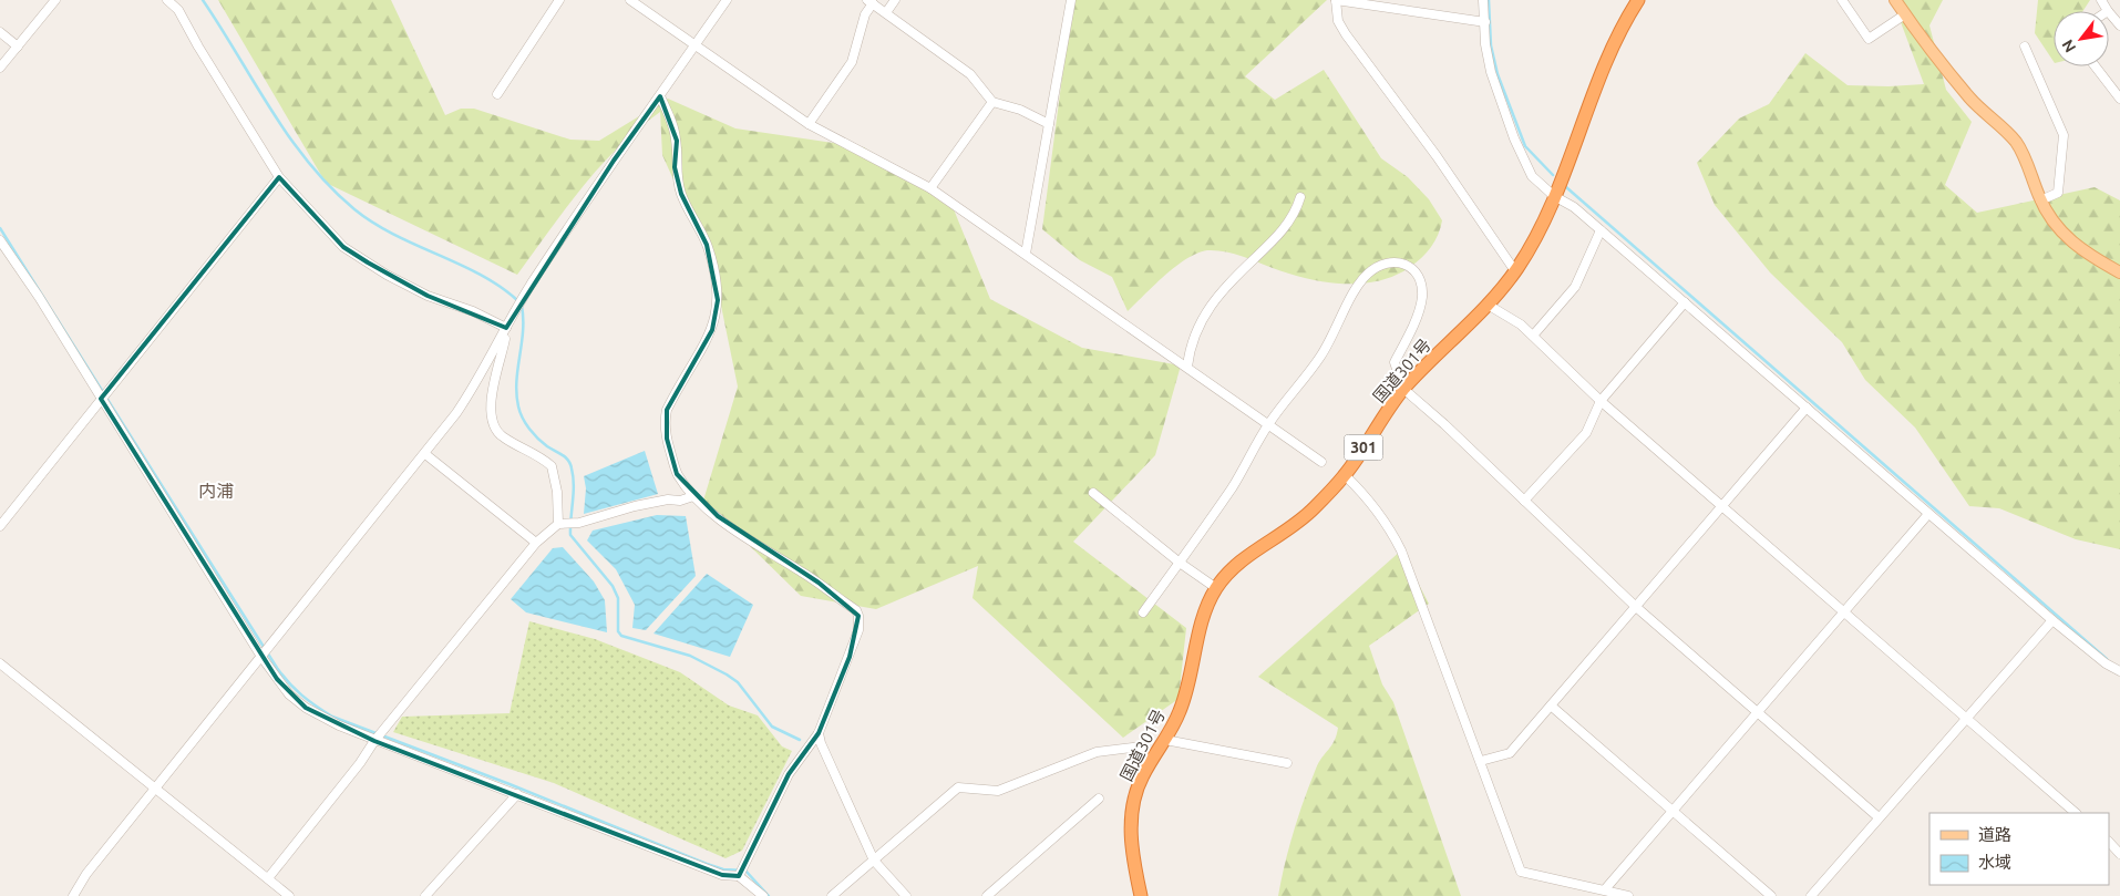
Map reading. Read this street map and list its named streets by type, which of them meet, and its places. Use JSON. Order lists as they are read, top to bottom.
{
  "streets": {
    "highway": ["国道301号", "301"]
  },
  "districts": ["内浦"],
  "legend": ["道路", "水域"],
  "north": "bottom left"
}
